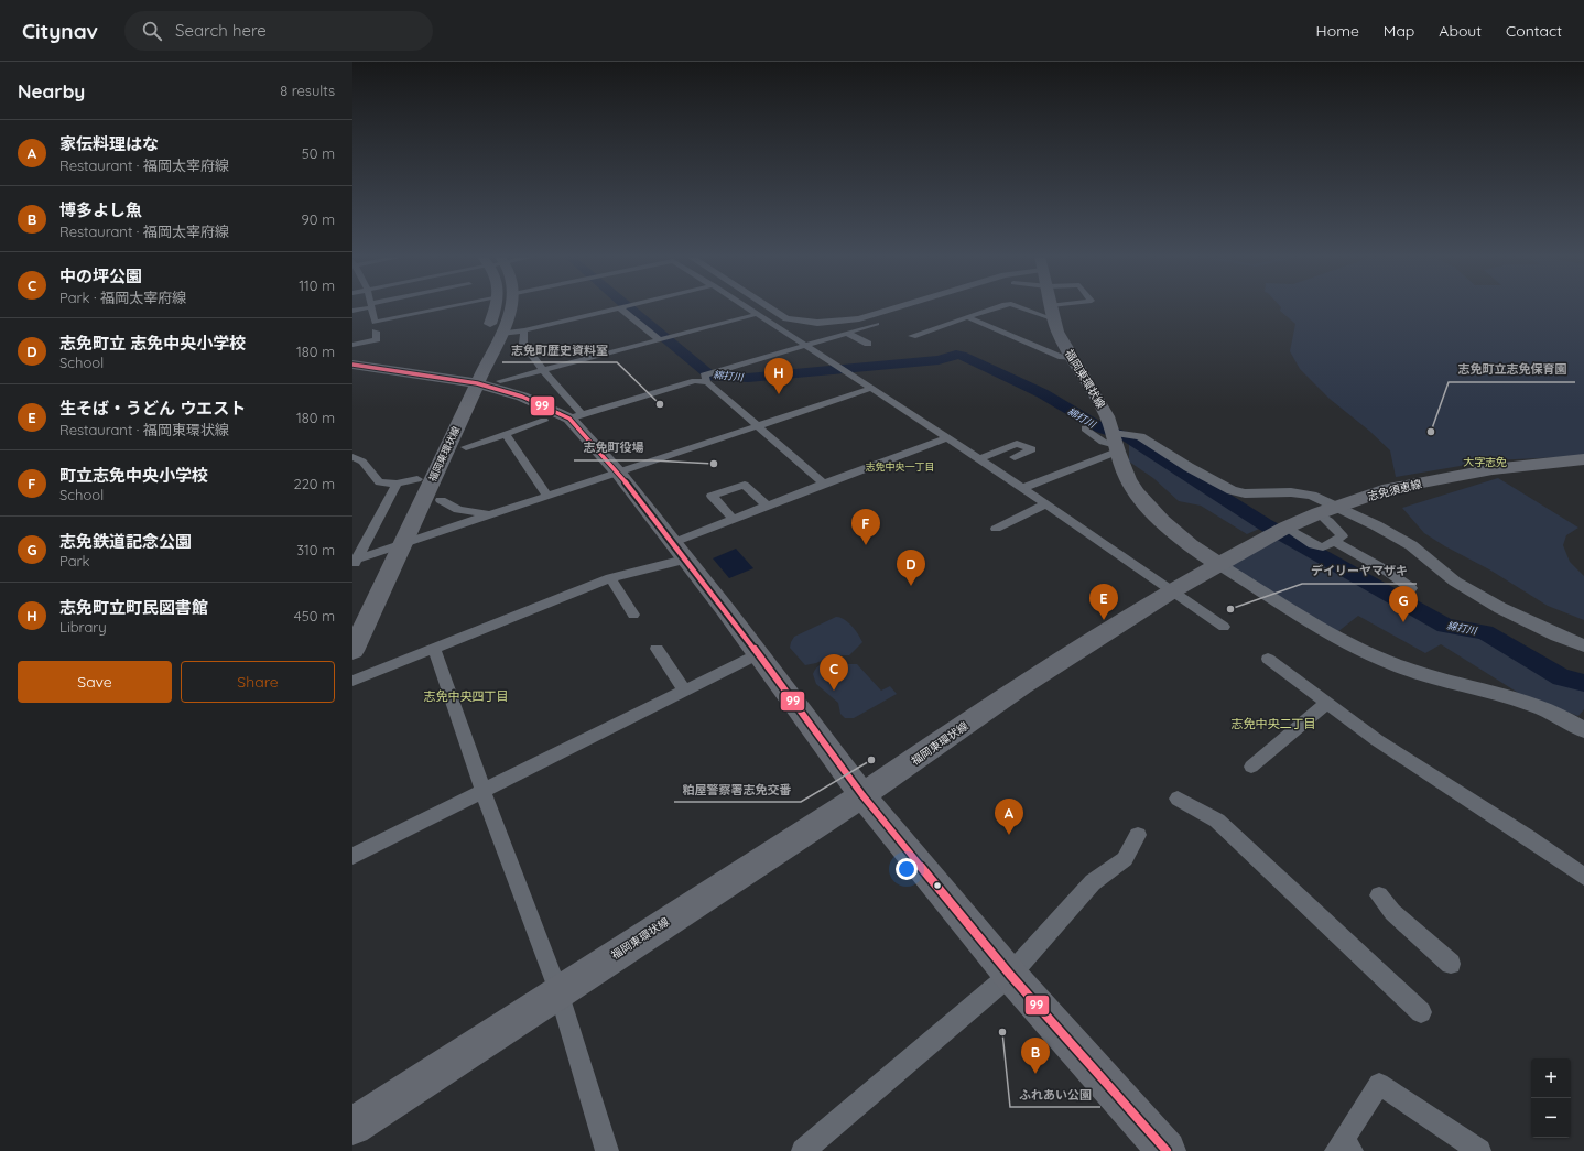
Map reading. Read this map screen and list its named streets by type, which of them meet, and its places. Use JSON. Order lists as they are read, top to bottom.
{
  "streets": {
    "main road": ["福岡東環状線", "志免須恵線"]
  },
  "crossings": [
    ["福岡東環状線", "志免須恵線"]
  ],
  "districts": [
    "大字志免",
    "志免中央一丁目",
    "志免中央四丁目",
    "志免中央二丁目"
  ],
  "water": ["綿打川"],
  "places": [
    "志免町歴史資料室",
    "志免町立志免保育園",
    "志免町役場",
    "デイリーヤマザキ",
    "粕屋警察署志免交番",
    "ふれあい公園"
  ],
  "lines": ["transit line 99"],
  "page": {
    "header": "Citynav",
    "search": "Search here",
    "nav": [
      "Home",
      "Map",
      "About",
      "Contact"
    ],
    "heading": ["Nearby", "8 results"],
    "list": [
      {
        "mark": "A",
        "name": "家伝料理はな",
        "note": "Restaurant · 福岡太宰府線",
        "value": "50 m"
      },
      {
        "mark": "B",
        "name": "博多よし魚",
        "note": "Restaurant · 福岡太宰府線",
        "value": "90 m"
      },
      {
        "mark": "C",
        "name": "中の坪公園",
        "note": "Park · 福岡太宰府線",
        "value": "110 m"
      },
      {
        "mark": "D",
        "name": "志免町立 志免中央小学校",
        "note": "School",
        "value": "180 m"
      },
      {
        "mark": "E",
        "name": "生そば・うどん ウエスト",
        "note": "Restaurant · 福岡東環状線",
        "value": "180 m"
      },
      {
        "mark": "F",
        "name": "町立志免中央小学校",
        "note": "School",
        "value": "220 m"
      },
      {
        "mark": "G",
        "name": "志免鉄道記念公園",
        "note": "Park",
        "value": "310 m"
      },
      {
        "mark": "H",
        "name": "志免町立町民図書館",
        "note": "Library",
        "value": "450 m"
      }
    ],
    "pins": [
      "H",
      "F",
      "D",
      "E",
      "G",
      "C",
      "A",
      "B"
    ],
    "buttons": ["Save", "Share"],
    "map_buttons": ["+", "−"]
  }
}
